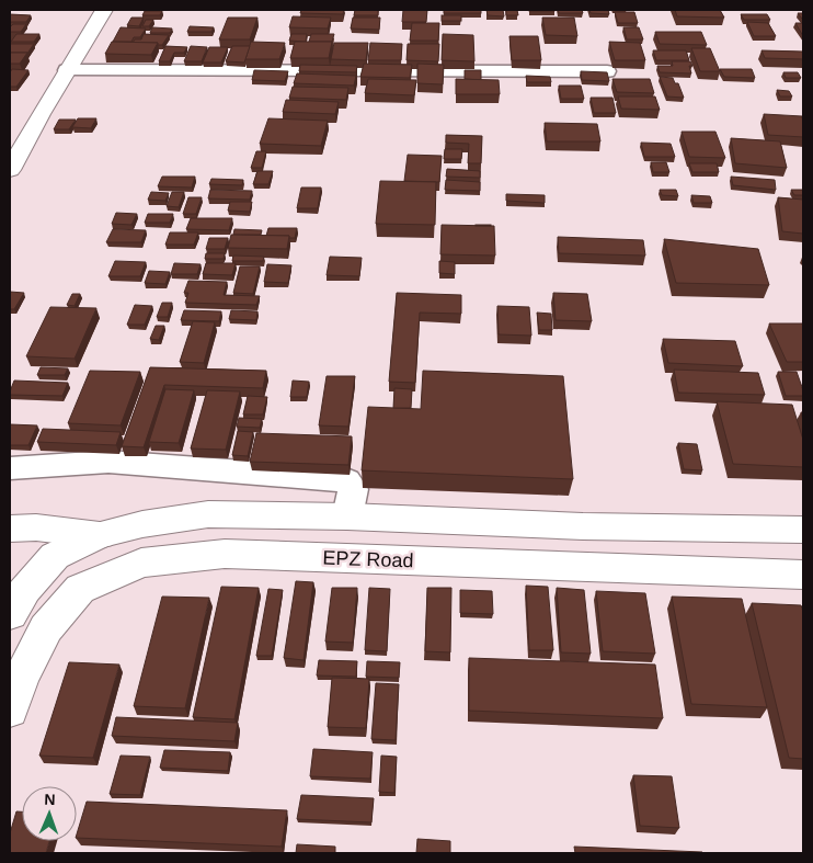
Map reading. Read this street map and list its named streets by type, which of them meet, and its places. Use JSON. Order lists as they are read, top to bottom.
{
  "streets": {
    "main road": ["EPZ Road"]
  },
  "north": "top"
}
